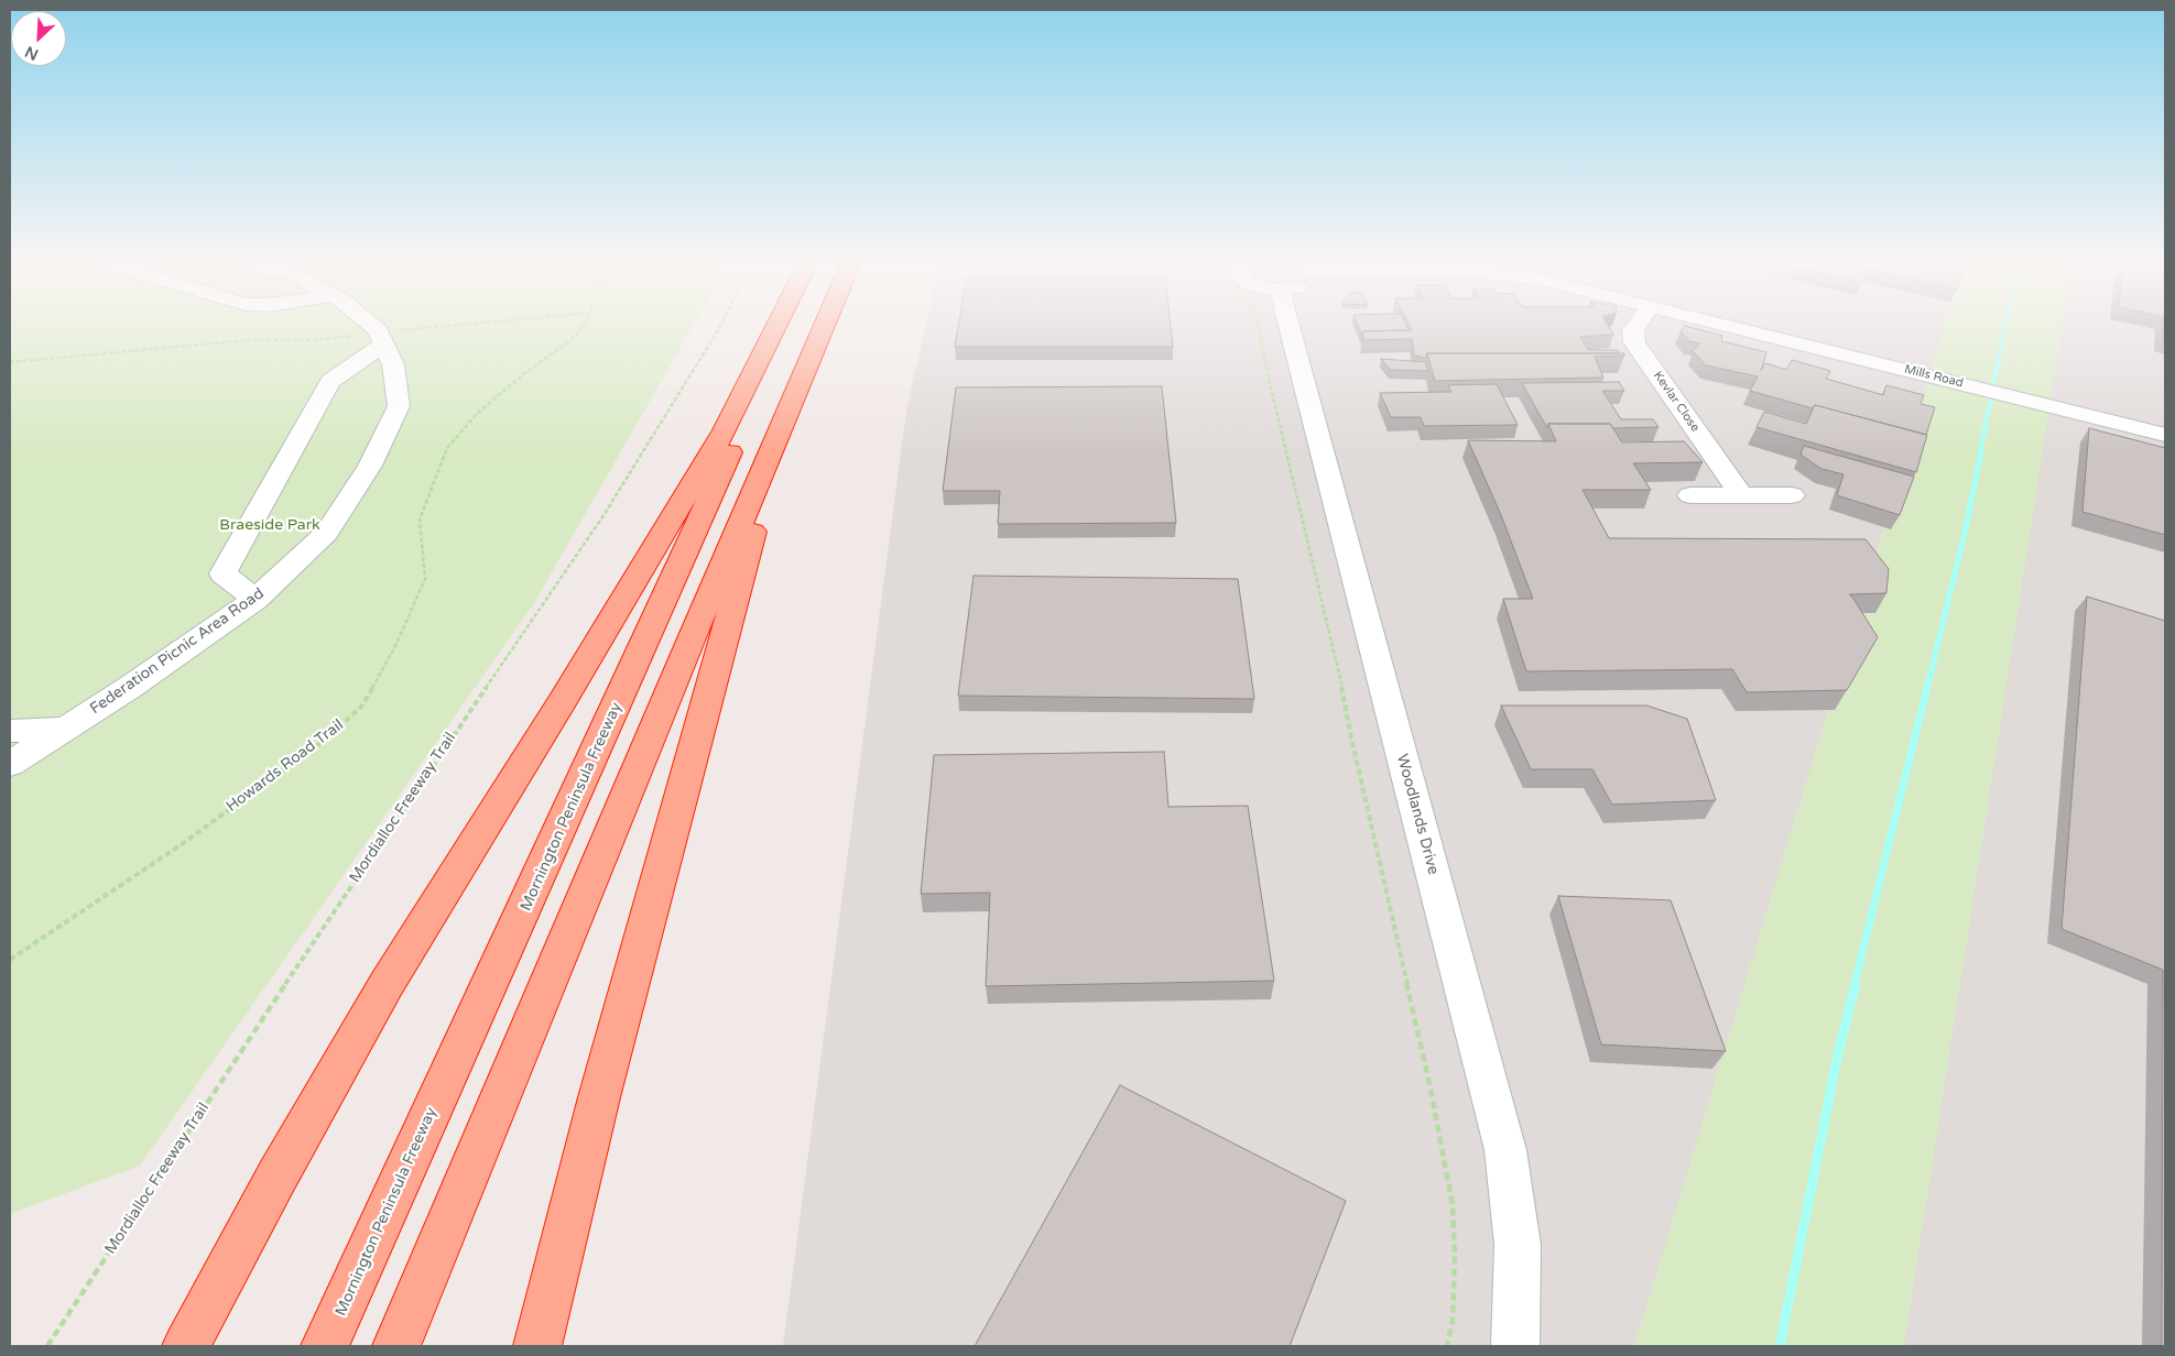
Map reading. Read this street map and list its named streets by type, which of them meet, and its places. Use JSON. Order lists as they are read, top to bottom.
{
  "streets": {
    "highway": ["Mornington Peninsula Freeway"],
    "street": [
      "Mills Road",
      "Kevlar Close",
      "Federation Picnic Area Road",
      "Woodlands Drive"
    ],
    "path": ["Howards Road Trail", "Mordialloc Freeway Trail"]
  },
  "parks": ["Braeside Park"],
  "north": "bottom left"
}
